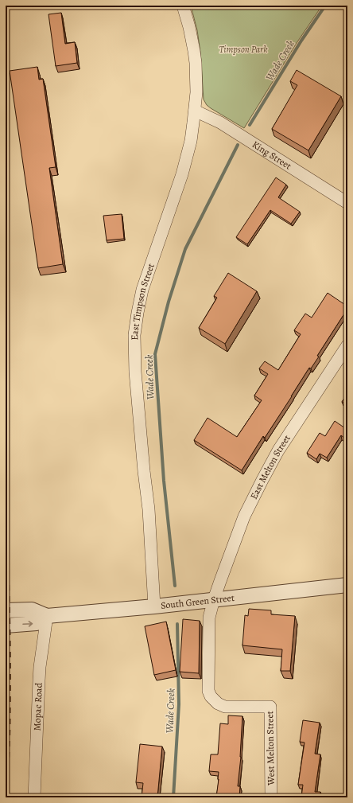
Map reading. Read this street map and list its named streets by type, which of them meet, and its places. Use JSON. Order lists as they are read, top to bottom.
{
  "streets": {
    "street": [
      "King Street",
      "East Timpson Street",
      "East Melton Street",
      "South Green Street",
      "Mopac Road",
      "West Melton Street"
    ]
  },
  "crossings": [
    ["King Street", "East Timpson Street"],
    ["East Timpson Street", "South Green Street"],
    ["East Melton Street", "South Green Street"],
    ["East Melton Street", "West Melton Street"],
    ["South Green Street", "Mopac Road"],
    ["South Green Street", "West Melton Street"]
  ],
  "water": ["Wade Creek"],
  "parks": ["Timpson Park"]
}
